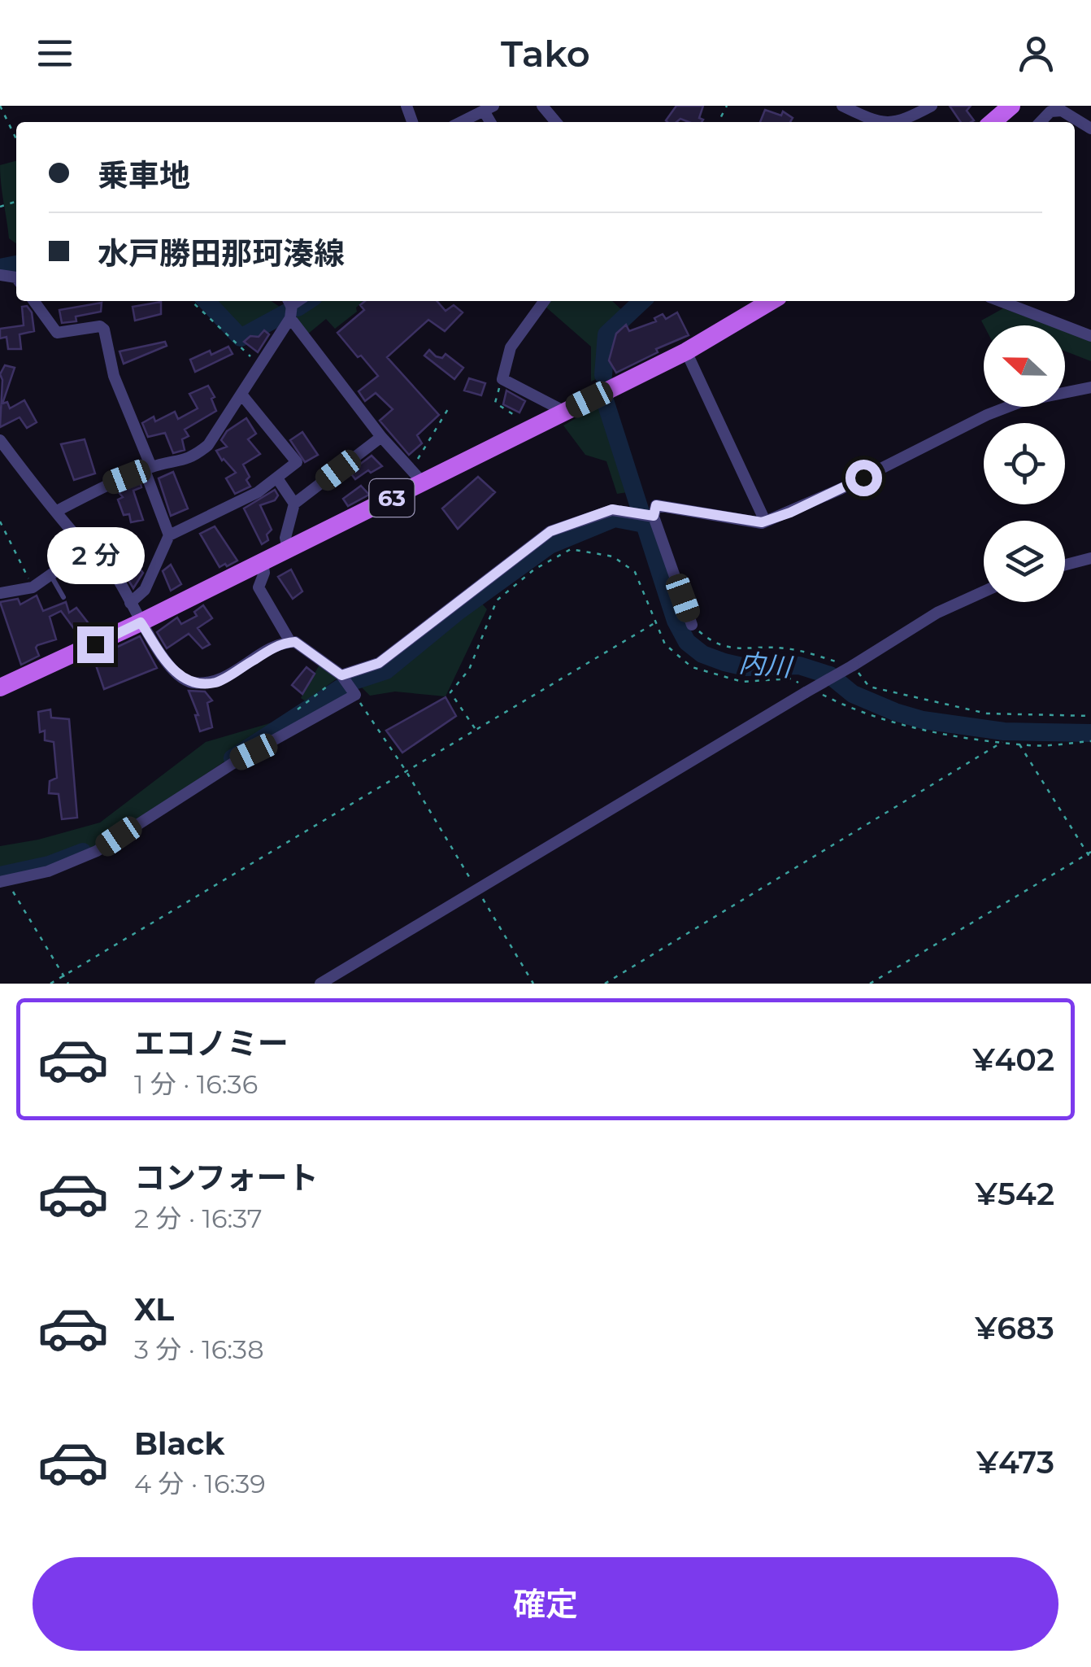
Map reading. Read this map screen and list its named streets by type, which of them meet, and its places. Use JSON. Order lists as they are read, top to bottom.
{
  "streets": {
    "main road": ["63"]
  },
  "water": ["内川"],
  "north": "left",
  "page": {
    "header": "Tako",
    "banner": ["乗車地", "水戸勝田那珂湊線"],
    "bubble": "2 分",
    "list": [
      {
        "name": "エコノミー",
        "note": "1 分 · 16:36",
        "value": "¥402"
      },
      {
        "name": "コンフォート",
        "note": "2 分 · 16:37",
        "value": "¥542"
      },
      {
        "name": "XL",
        "note": "3 分 · 16:38",
        "value": "¥683"
      },
      {
        "name": "Black",
        "note": "4 分 · 16:39",
        "value": "¥473"
      }
    ],
    "buttons": "確定"
  }
}
